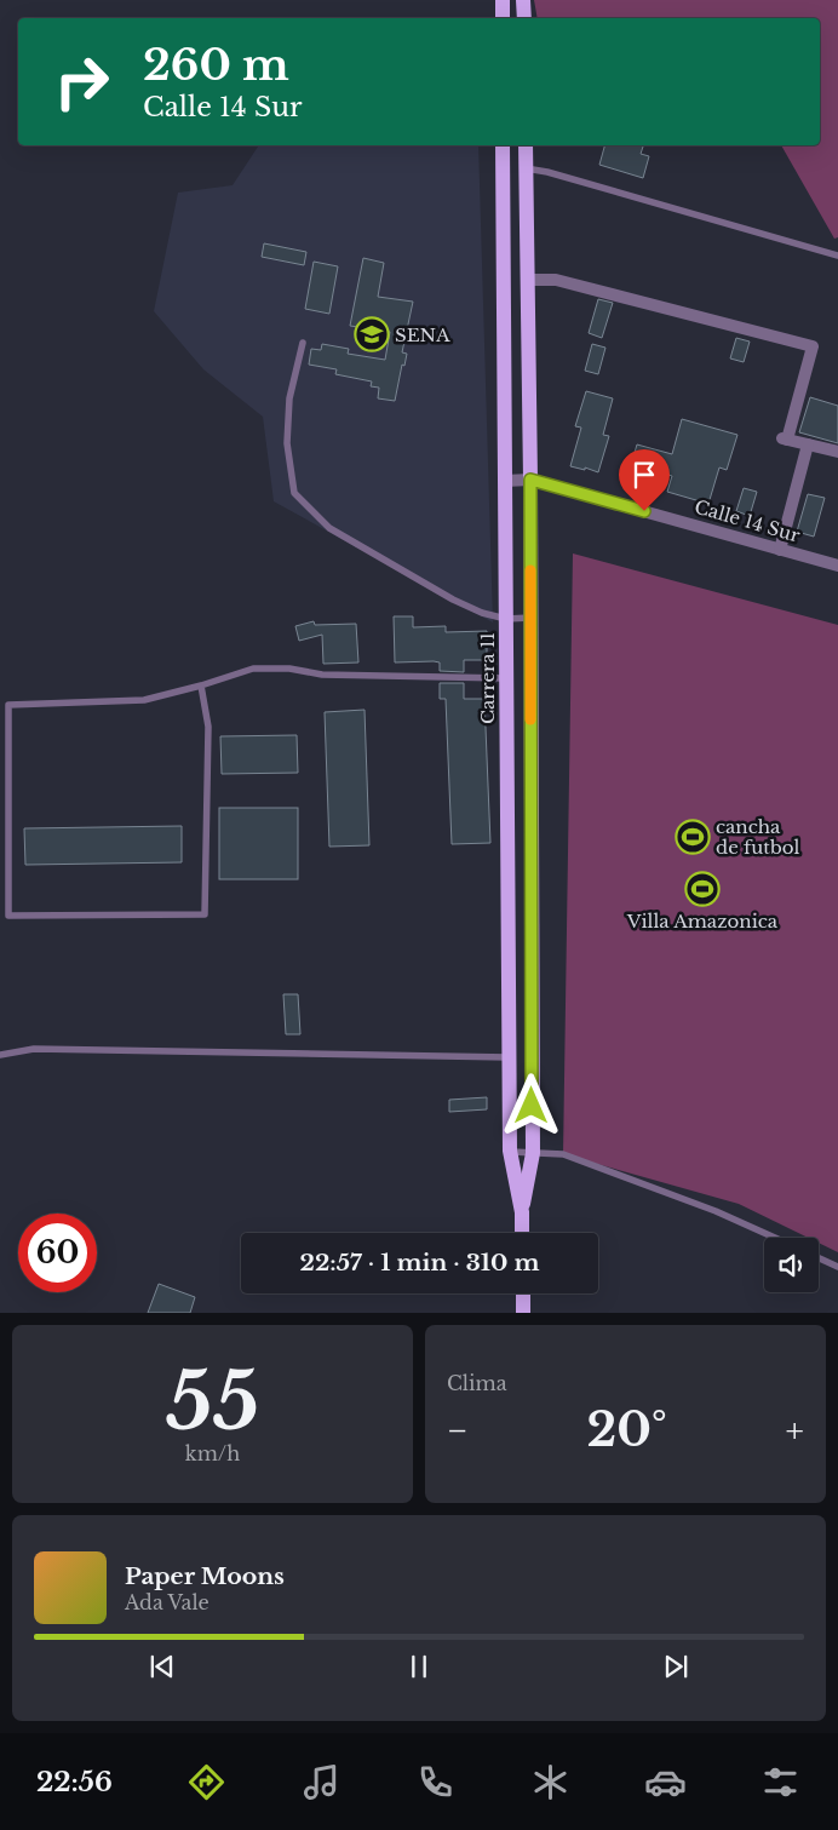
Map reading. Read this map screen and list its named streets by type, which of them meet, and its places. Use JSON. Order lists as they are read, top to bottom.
{
  "streets": {
    "main road": ["Carrera 11"],
    "street": ["Calle 14 Sur"]
  },
  "crossings": [
    ["Calle 14 Sur", "Carrera 11"]
  ],
  "places": {
    "school or university": ["SENA"],
    "sports": ["cancha de futbol", "Villa Amazonica"]
  },
  "page": {
    "turn": ["260 m", "Calle 14 Sur"],
    "limit": "60",
    "trip": "22:57 · 1 min · 310 m",
    "tile": [
      ["55", "km/h"],
      "Clima"
    ],
    "heat": ["−", "20°", "+"],
    "song": ["Paper Moons", "Ada Vale"],
    "tabs": "22:56"
  }
}
